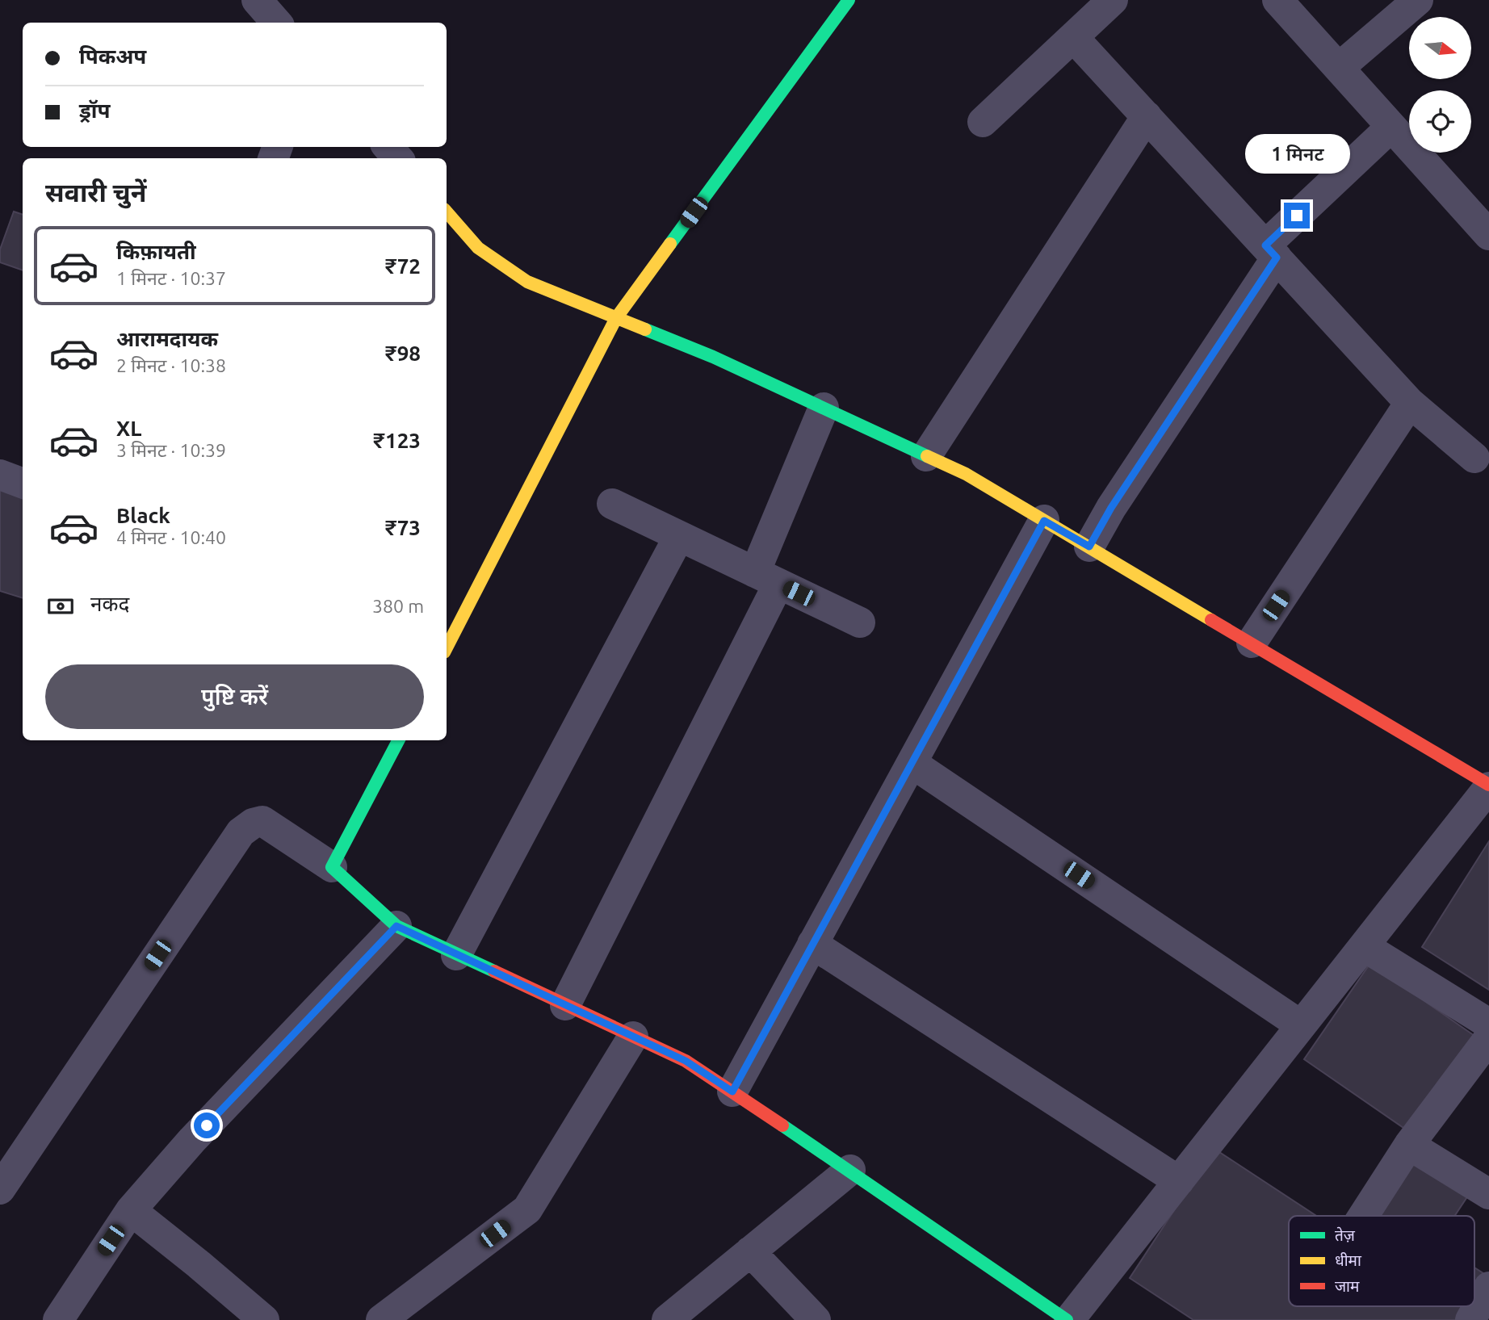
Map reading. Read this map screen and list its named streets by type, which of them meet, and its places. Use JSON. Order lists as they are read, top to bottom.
{
  "legend": ["तेज़", "धीमा", "जाम"],
  "north": "right",
  "page": {
    "banner": ["पिकअप", "ड्रॉप"],
    "bubble": "1 मिनट",
    "heading": "सवारी चुनें",
    "list": [
      {
        "name": "किफ़ायती",
        "note": "1 मिनट · 10:37",
        "value": "₹72"
      },
      {
        "name": "आरामदायक",
        "note": "2 मिनट · 10:38",
        "value": "₹98"
      },
      {
        "name": "XL",
        "note": "3 मिनट · 10:39",
        "value": "₹123"
      },
      {
        "name": "Black",
        "note": "4 मिनट · 10:40",
        "value": "₹73"
      }
    ],
    "pay": ["नकद", "380 m"],
    "buttons": "पुष्टि करें"
  }
}
